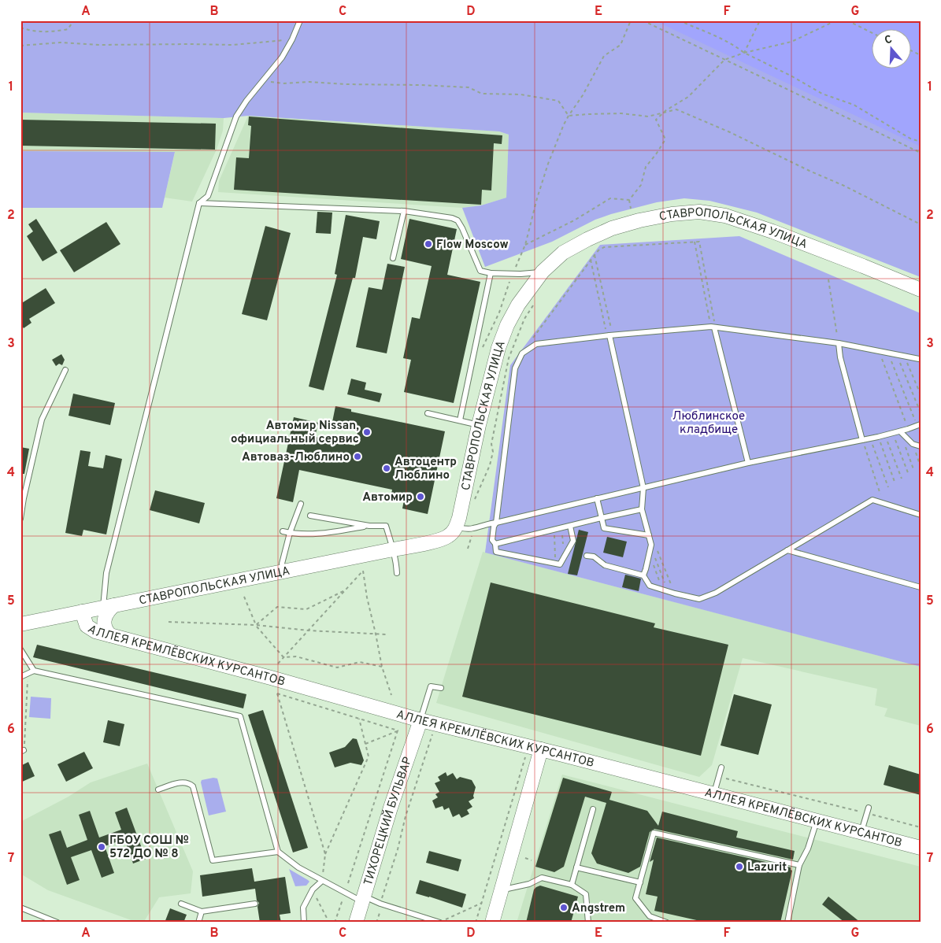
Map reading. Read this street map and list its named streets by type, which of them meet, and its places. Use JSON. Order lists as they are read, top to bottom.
{
  "streets": {
    "street": ["СТАВРОПОЛЬСКАЯ УЛИЦА", "АЛЛЕЯ КРЕМЛЁВСКИХ КУРСАНТОВ", "ТИХОРЕЦКИЙ БУЛЬВАР"]
  },
  "crossings": [
    ["СТАВРОПОЛЬСКАЯ УЛИЦА", "АЛЛЕЯ КРЕМЛЁВСКИХ КУРСАНТОВ"],
    ["АЛЛЕЯ КРЕМЛЁВСКИХ КУРСАНТОВ", "ТИХОРЕЦКИЙ БУЛЬВАР"]
  ],
  "parks": ["Люблинское кладбище"],
  "places": [
    "Flow Moscow",
    "Автомир Nissan, официальный сервис",
    "Автоваз-Люблино",
    "Автоцентр Люблино",
    "Автомир",
    "ГБОУ СОШ № 572 ДО № 8",
    "Lazurit",
    "Angstrem"
  ],
  "north": "top",
  "grid": {
    "columns": [
      "A",
      "B",
      "C",
      "D",
      "E",
      "F",
      "G"
    ],
    "rows": [
      "1",
      "2",
      "3",
      "4",
      "5",
      "6",
      "7"
    ]
  }
}
